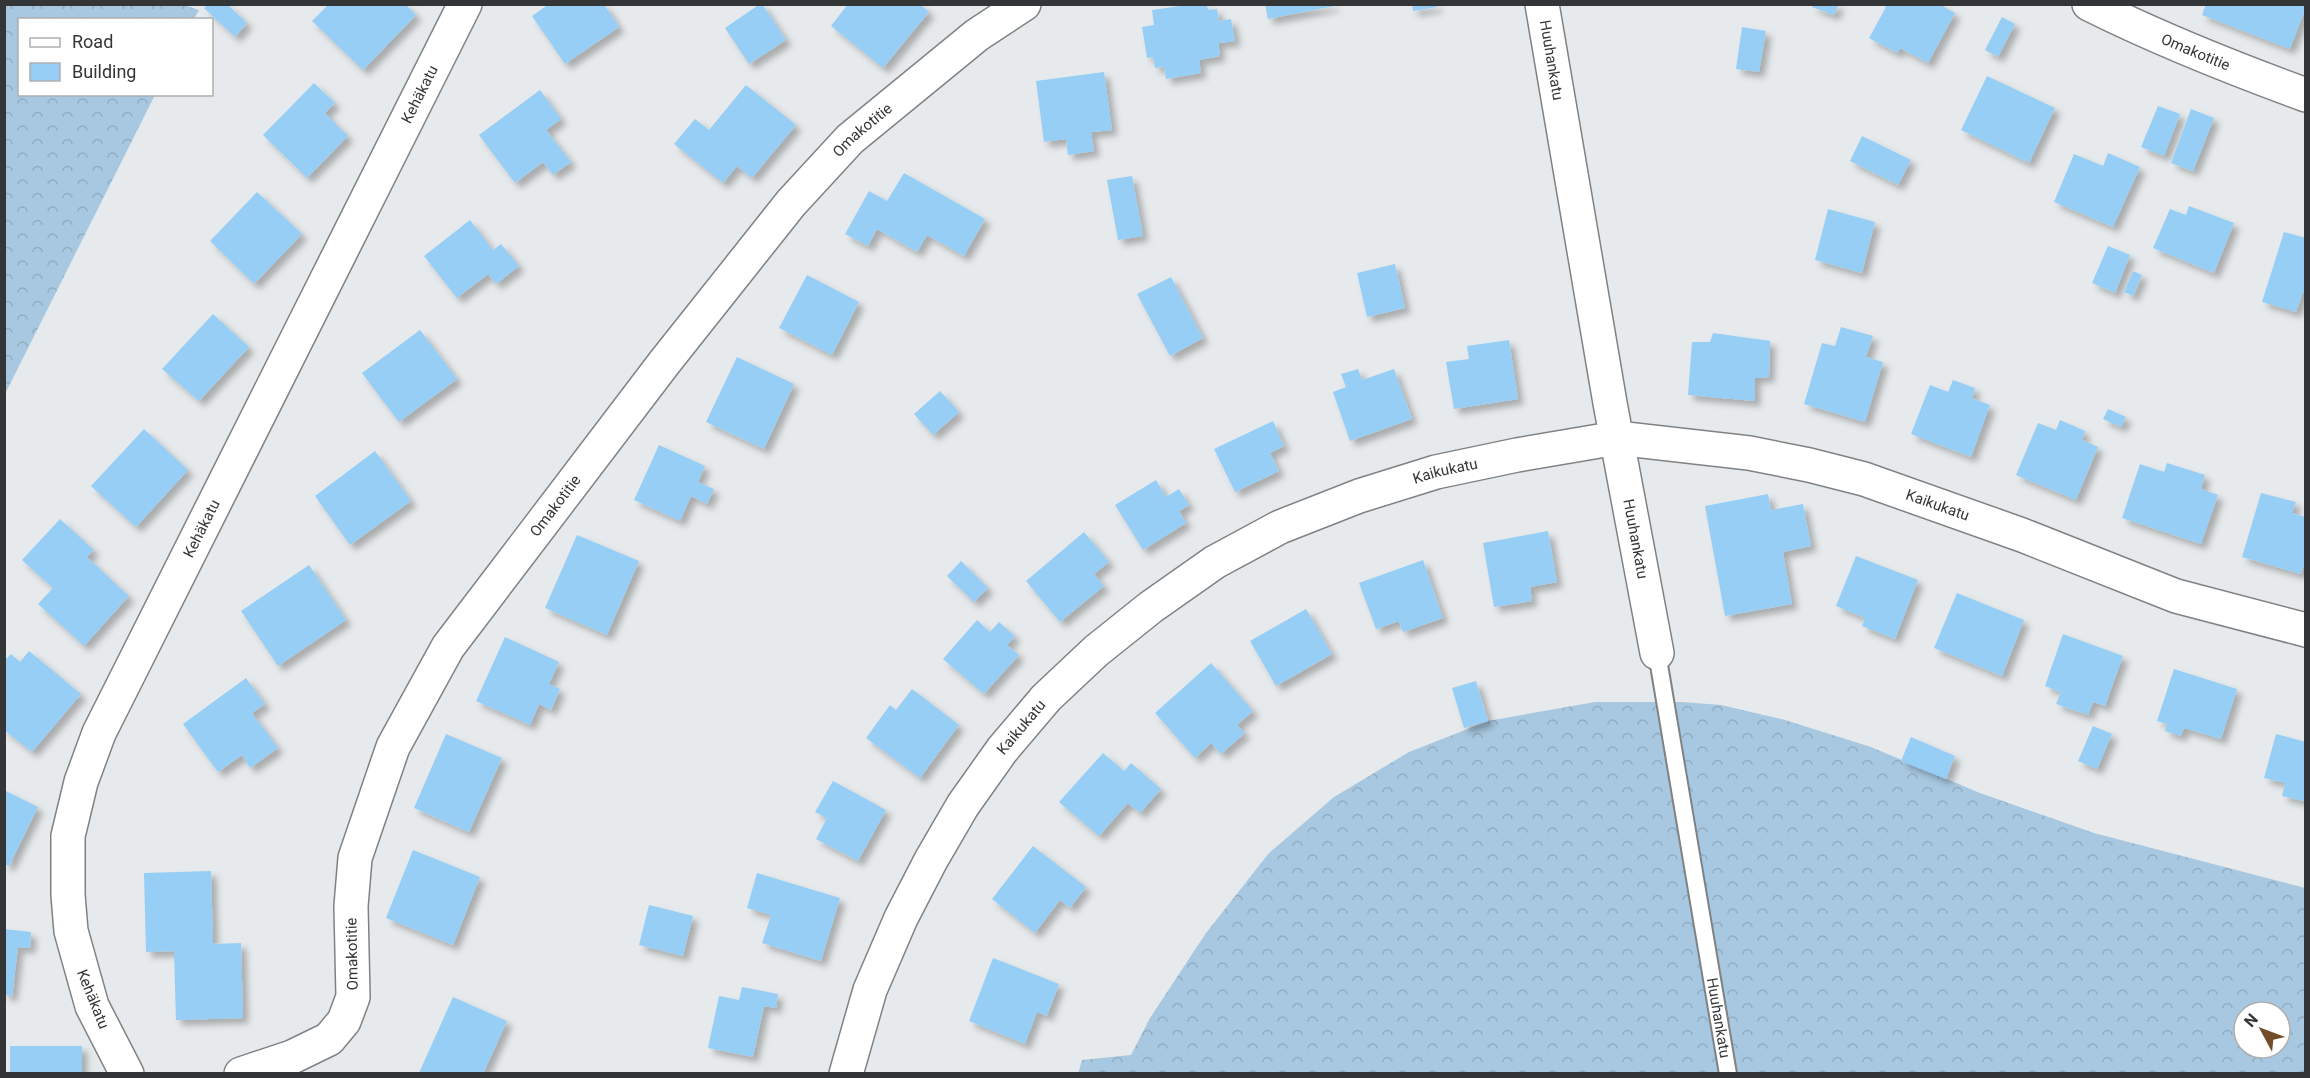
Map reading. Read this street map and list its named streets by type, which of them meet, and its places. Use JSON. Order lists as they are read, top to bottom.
{
  "streets": {
    "street": [
      "Omakotitie",
      "Huuhankatu",
      "Kehäkatu",
      "Kaikukatu"
    ]
  },
  "crossings": [
    ["Huuhankatu", "Kaikukatu"]
  ],
  "legend": ["Road", "Building"],
  "north": "top left"
}
